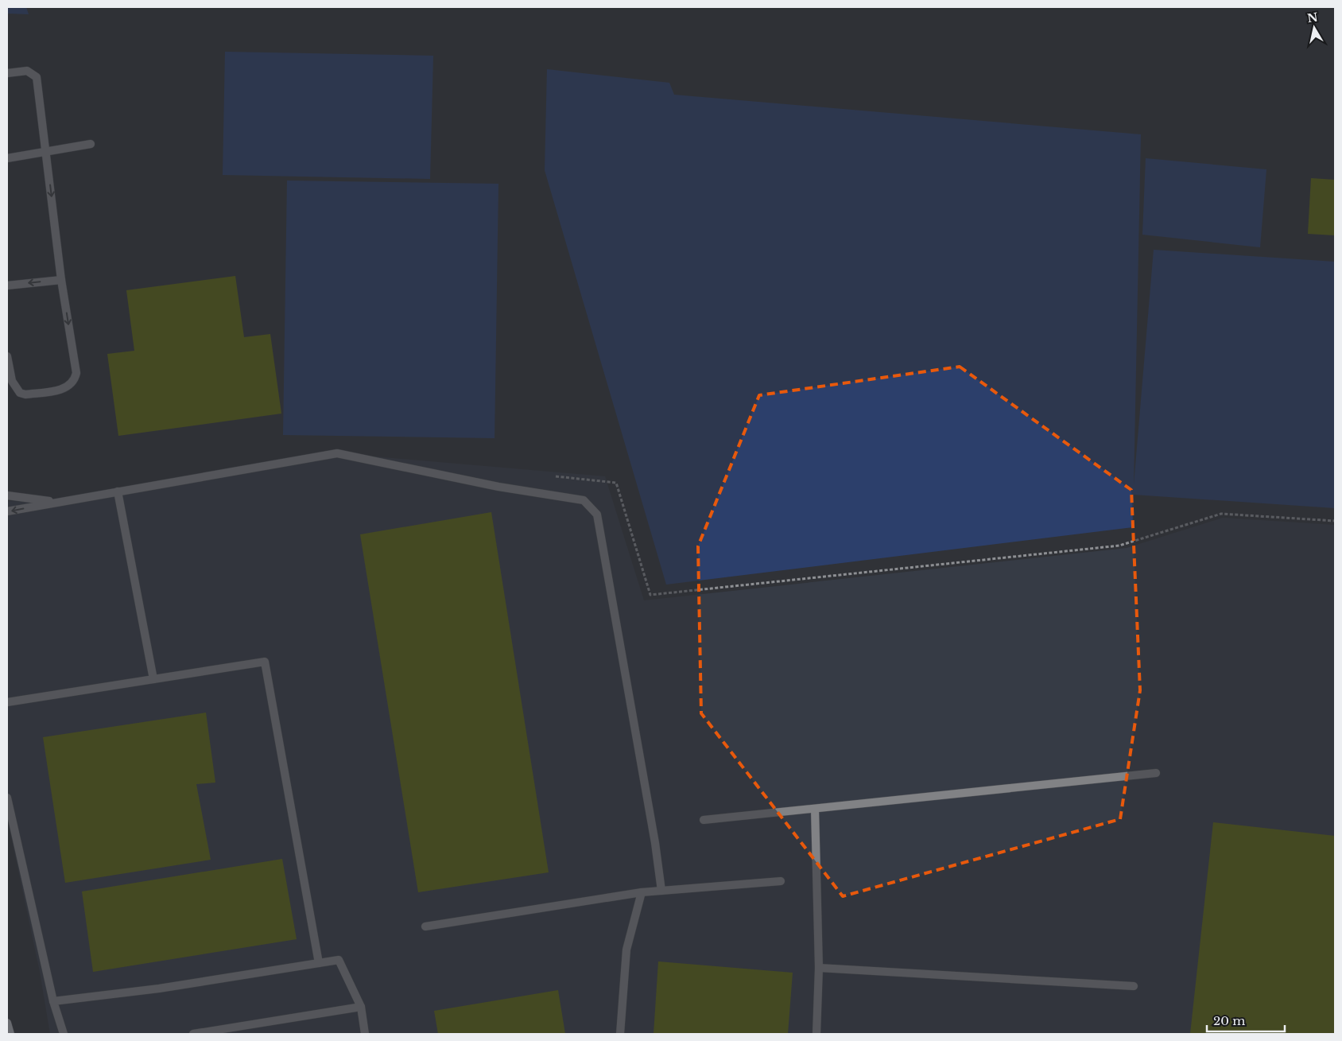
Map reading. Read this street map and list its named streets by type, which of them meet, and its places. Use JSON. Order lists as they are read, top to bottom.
{
  "scale_bar": "20 m",
  "north": "top"
}
